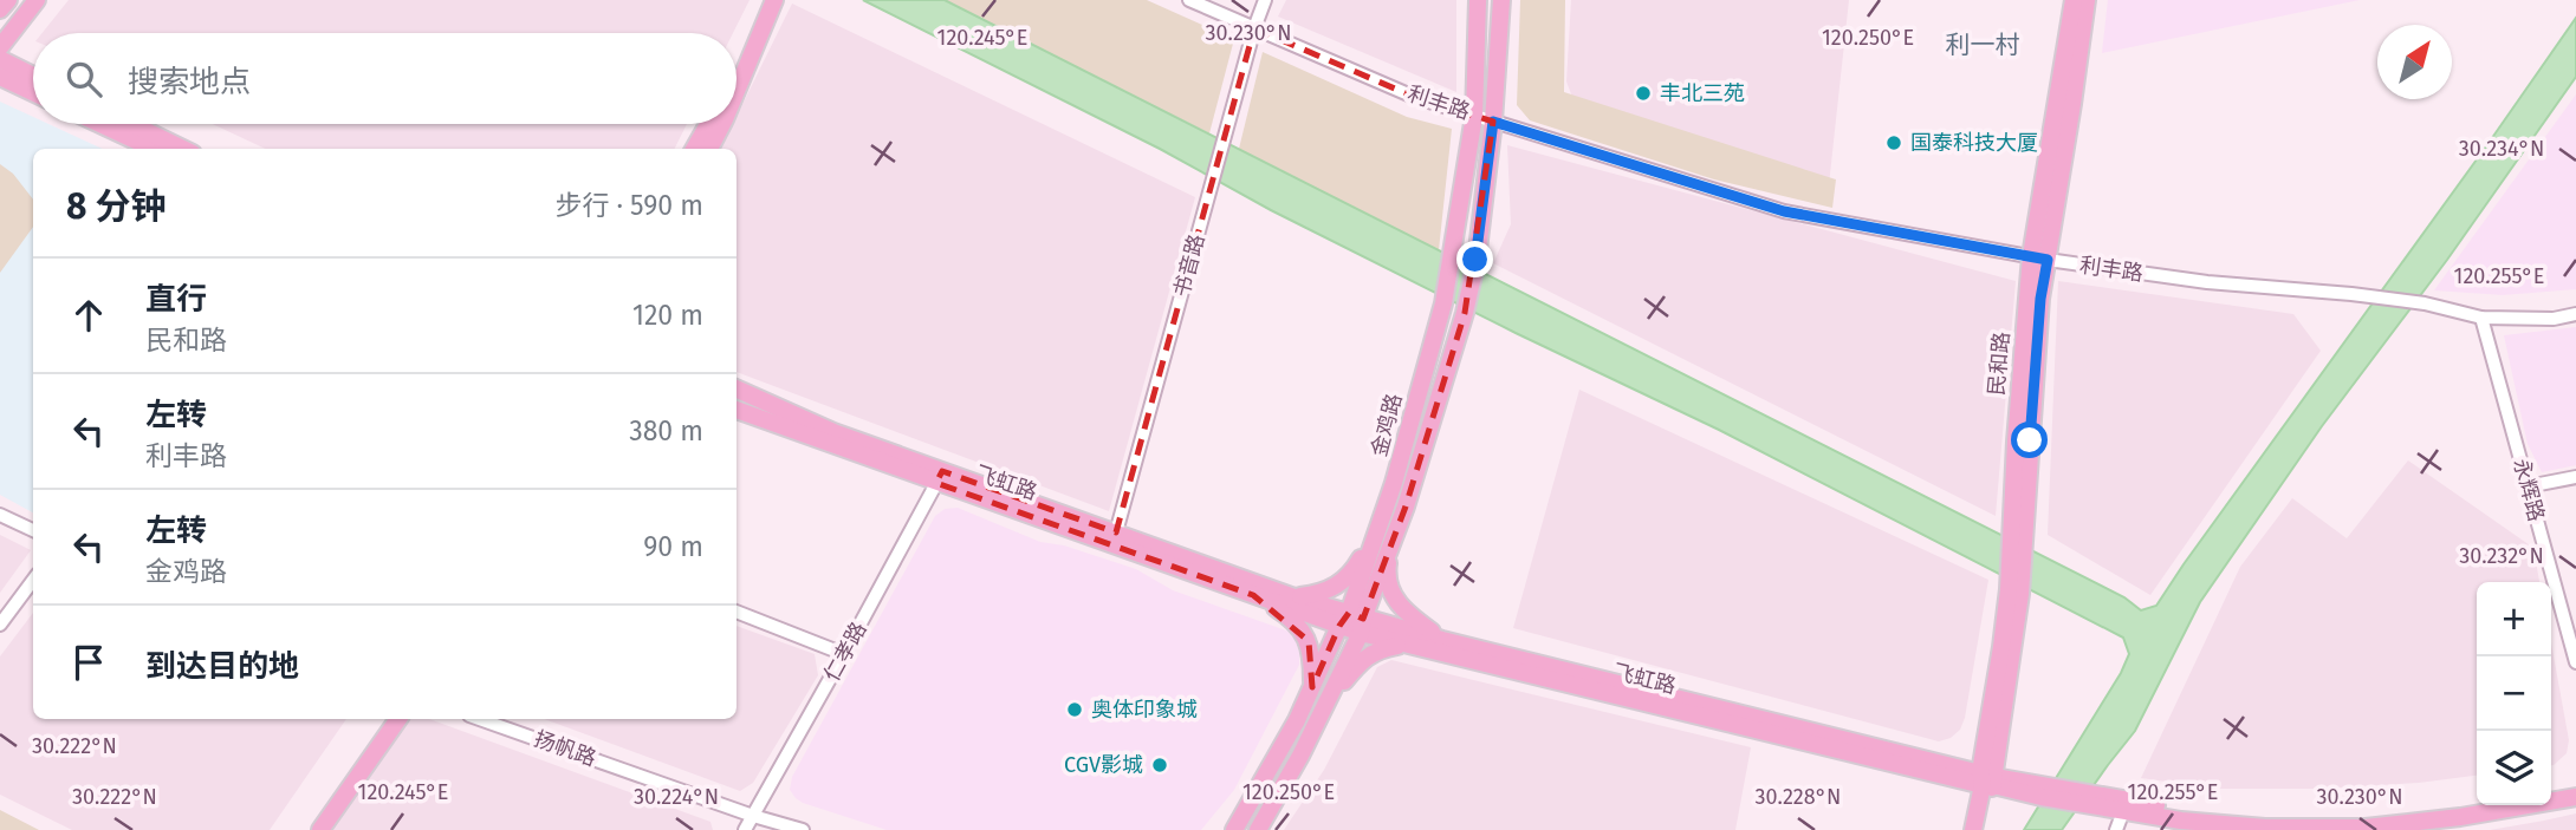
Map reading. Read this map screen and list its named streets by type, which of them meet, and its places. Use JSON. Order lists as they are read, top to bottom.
{
  "streets": {
    "main road": ["民和路", "金鸡路", "飞虹路"],
    "street": [
      "利丰路",
      "书音路",
      "永辉路",
      "仁孝路",
      "扬帆路"
    ]
  },
  "crossings": [
    ["利丰路", "书音路"],
    ["利丰路", "民和路"],
    ["利丰路", "金鸡路"],
    ["利丰路", "永辉路"],
    ["书音路", "飞虹路"],
    ["民和路", "飞虹路"],
    ["金鸡路", "飞虹路"],
    ["飞虹路", "仁孝路"],
    ["仁孝路", "扬帆路"]
  ],
  "districts": ["利一村"],
  "places": [
    "丰北三苑",
    "国泰科技大厦",
    "奥体印象城",
    "CGV影城"
  ],
  "north": "top right",
  "page": {
    "search": "搜索地点",
    "heading": ["8 分钟", "步行 · 590 m"],
    "list": [
      ["直行", "民和路", "120 m"],
      ["左转", "利丰路", "380 m"],
      ["左转", "金鸡路", "90 m"],
      "到达目的地"
    ],
    "map_buttons": ["+", "−"]
  },
  "coordinates": [
    "30.230°N",
    "120.245°E",
    "120.250°E",
    "30.234°N",
    "120.255°E",
    "30.232°N",
    "30.222°N",
    "30.224°N",
    "30.228°N"
  ]
}
